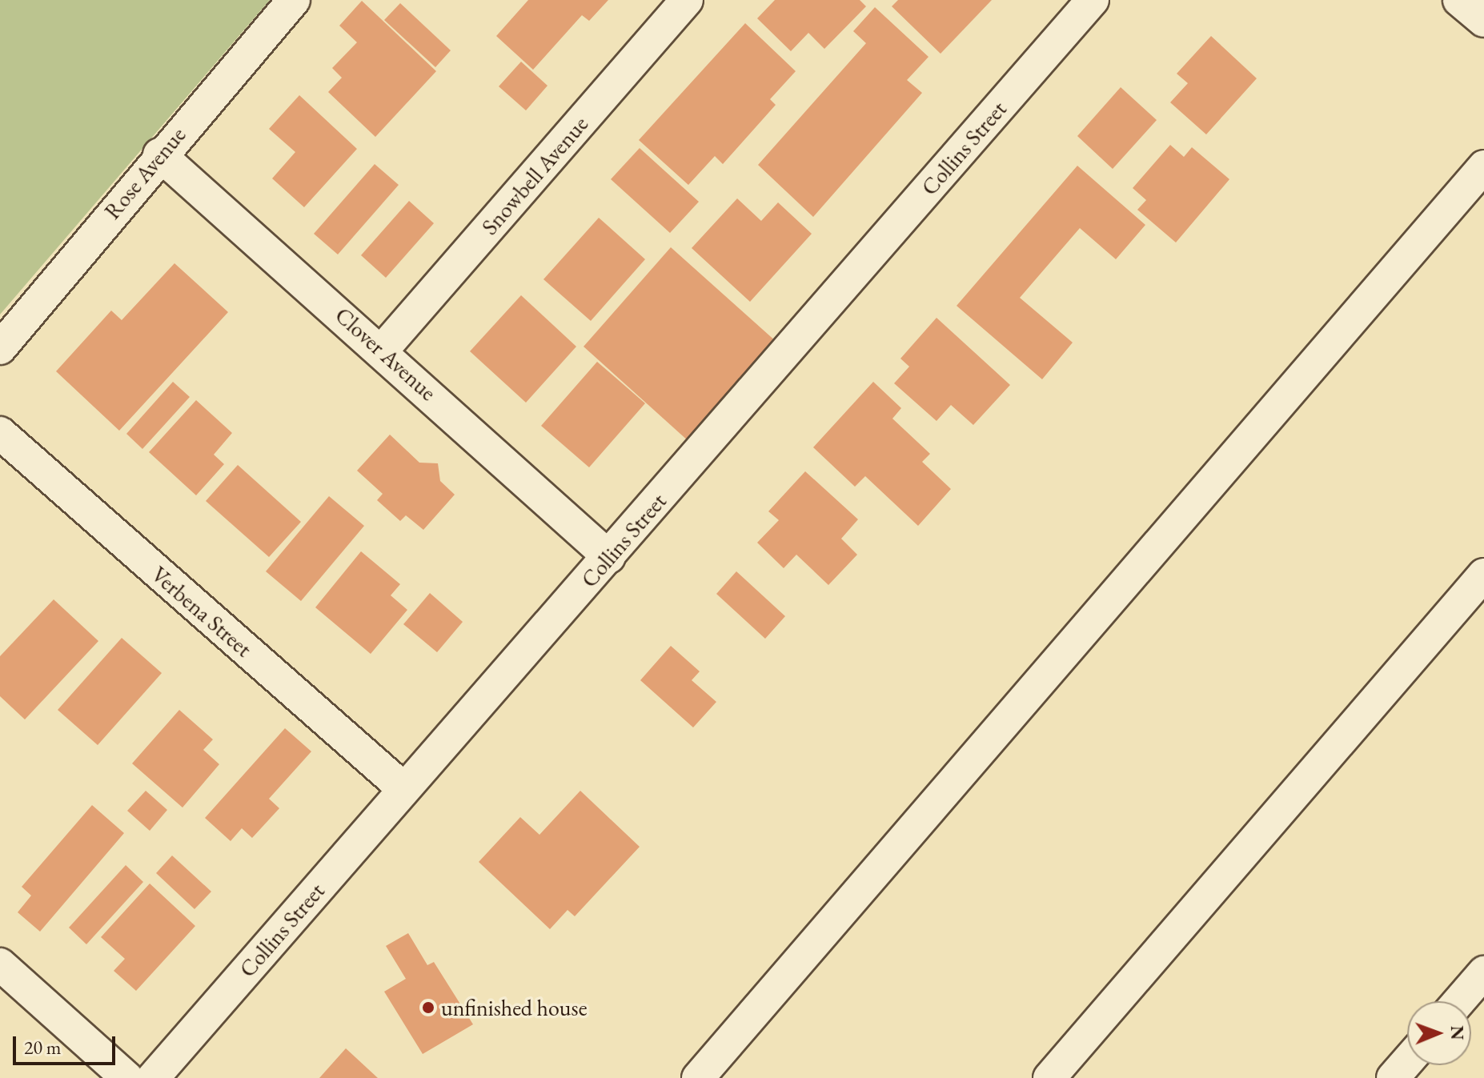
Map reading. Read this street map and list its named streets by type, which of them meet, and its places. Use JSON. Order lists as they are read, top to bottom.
{
  "streets": {
    "street": [
      "Collins Street",
      "Rose Avenue",
      "Snowbell Avenue",
      "Clover Avenue",
      "Verbena Street"
    ]
  },
  "crossings": [
    ["Collins Street", "Clover Avenue"],
    ["Collins Street", "Verbena Street"],
    ["Rose Avenue", "Clover Avenue"],
    ["Snowbell Avenue", "Clover Avenue"]
  ],
  "places": ["unfinished house"],
  "scale_bar": "20 m",
  "north": "right"
}
